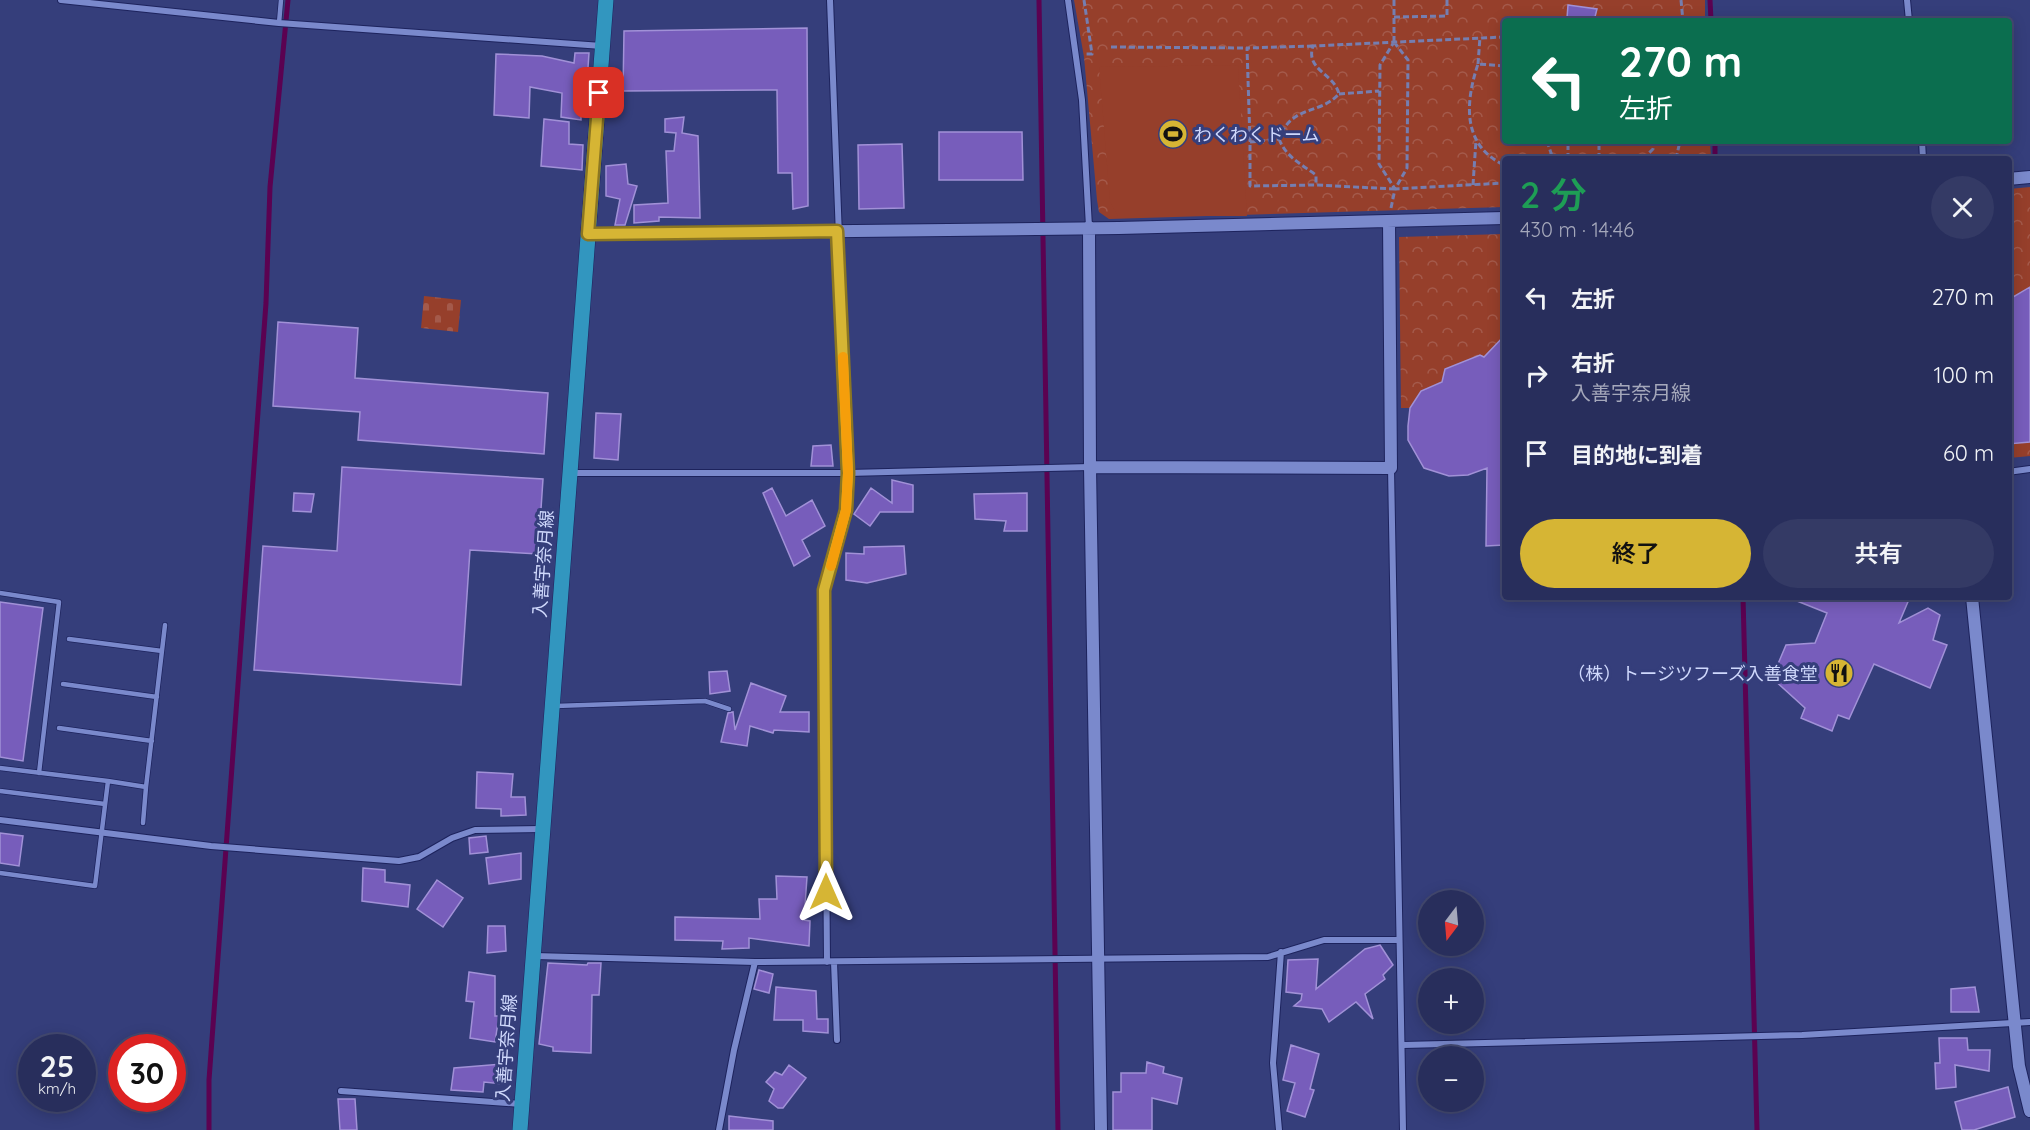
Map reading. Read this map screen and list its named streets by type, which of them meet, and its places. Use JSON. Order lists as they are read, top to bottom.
{
  "streets": {
    "main road": ["入善宇奈月線"]
  },
  "places": {
    "sports": ["わくわくドーム"],
    "restaurant": ["（株）トージツフーズ入善食堂"]
  },
  "north": "bottom",
  "page": {
    "turn": ["270 m", "左折"],
    "heading": ["2 分", "430 m · 14:46"],
    "list": [
      {
        "name": "左折",
        "value": "270 m"
      },
      {
        "name": "右折",
        "note": "入善宇奈月線",
        "value": "100 m"
      },
      {
        "name": "目的地に到着",
        "value": "60 m"
      }
    ],
    "buttons": ["終了", "共有"],
    "map_buttons": ["+", "−"],
    "speed": "25 km/h",
    "limit": "30"
  }
}
